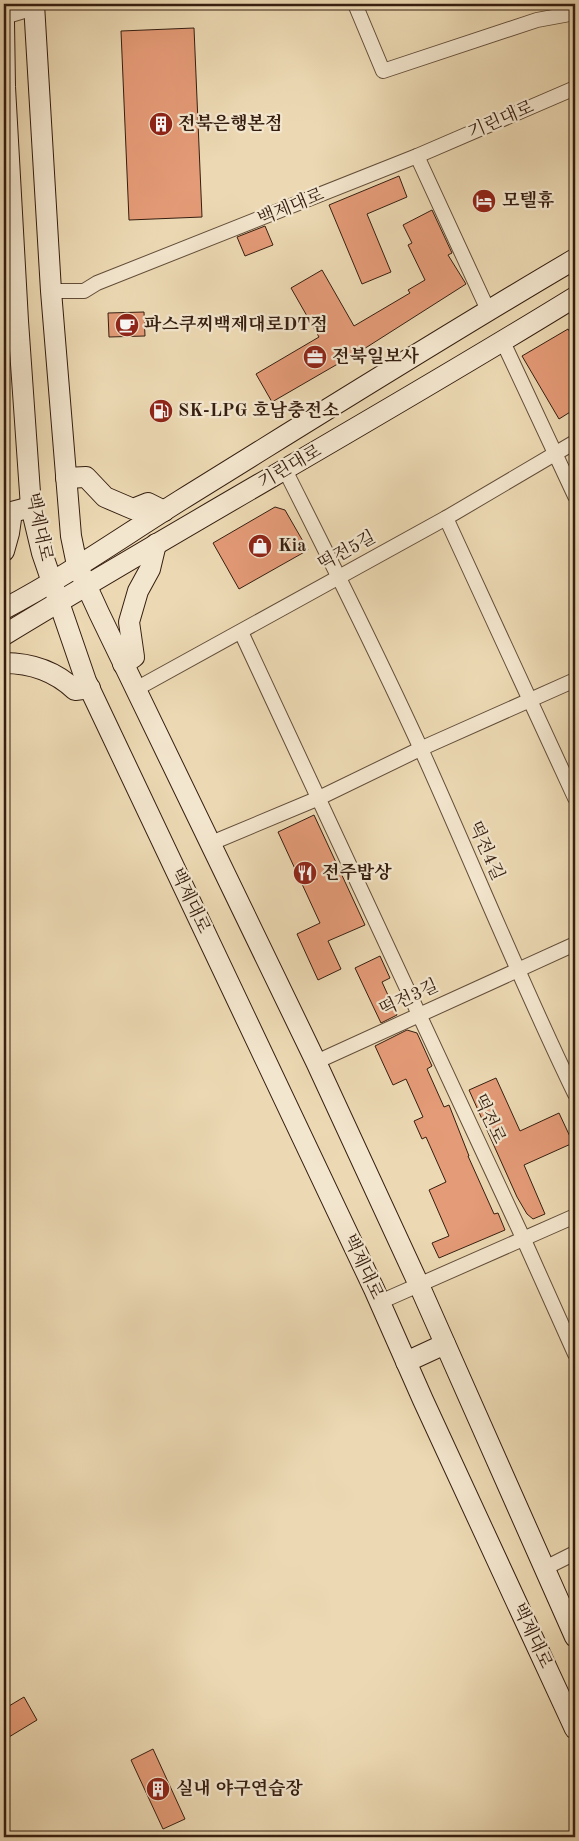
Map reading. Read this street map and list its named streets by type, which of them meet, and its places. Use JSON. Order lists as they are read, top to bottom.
{
  "streets": {
    "street": [
      "기린대로",
      "백제대로",
      "떡전5길",
      "떡전4길",
      "떡전3길",
      "떡전로"
    ]
  },
  "crossings": [
    ["기린대로", "백제대로"],
    ["기린대로", "떡전4길"],
    ["백제대로", "떡전5길"],
    ["백제대로", "떡전3길"],
    ["떡전5길", "떡전4길"],
    ["떡전4길", "떡전3길"],
    ["떡전3길", "떡전로"]
  ],
  "places": {
    "building": ["전북은행본점", "실내 야구연습장"],
    "hotel": ["모텔휴"],
    "cafe": ["파스쿠찌백제대로DT점"],
    "office": ["전북일보사"],
    "fuel station": ["SK-LPG 호남충전소"],
    "shop": ["Kia"],
    "restaurant": ["전주밥상"]
  }
}
